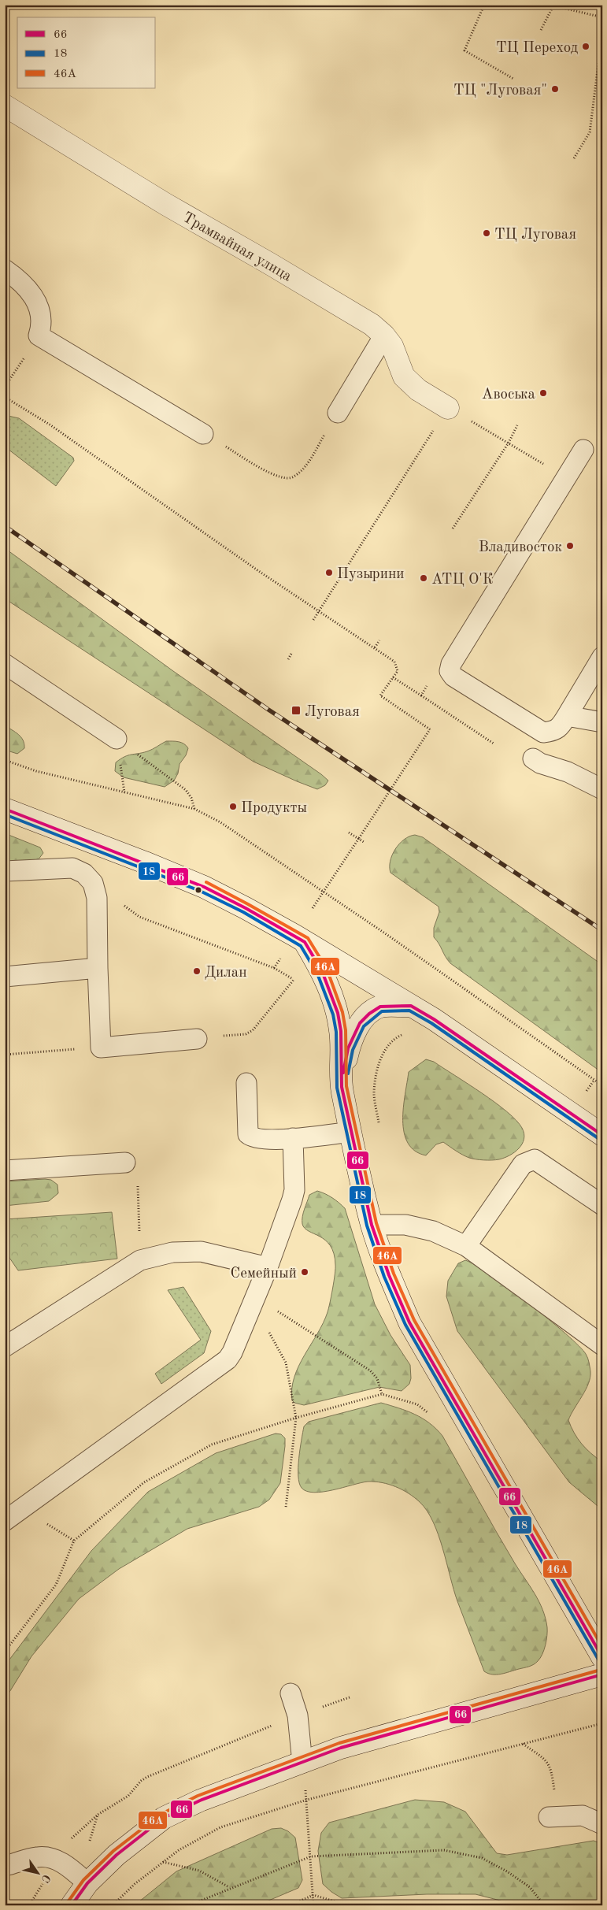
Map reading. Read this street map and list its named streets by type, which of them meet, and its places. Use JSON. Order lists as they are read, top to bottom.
{
  "streets": {
    "main road": ["Трамвайная улица"]
  },
  "places": {
    "other": [
      "ТЦ Переход",
      "ТЦ \"Луговая\"",
      "ТЦ Луговая",
      "Авоська",
      "Владивосток",
      "Пузырини",
      "АТЦ О'К",
      "Продукты",
      "Дилан",
      "Семейный"
    ],
    "transit": ["Луговая"]
  },
  "lines": ["transit line 66", "transit line 18", "transit line 46А"],
  "legend": ["66", "18", "46А"],
  "north": "bottom right"
}
